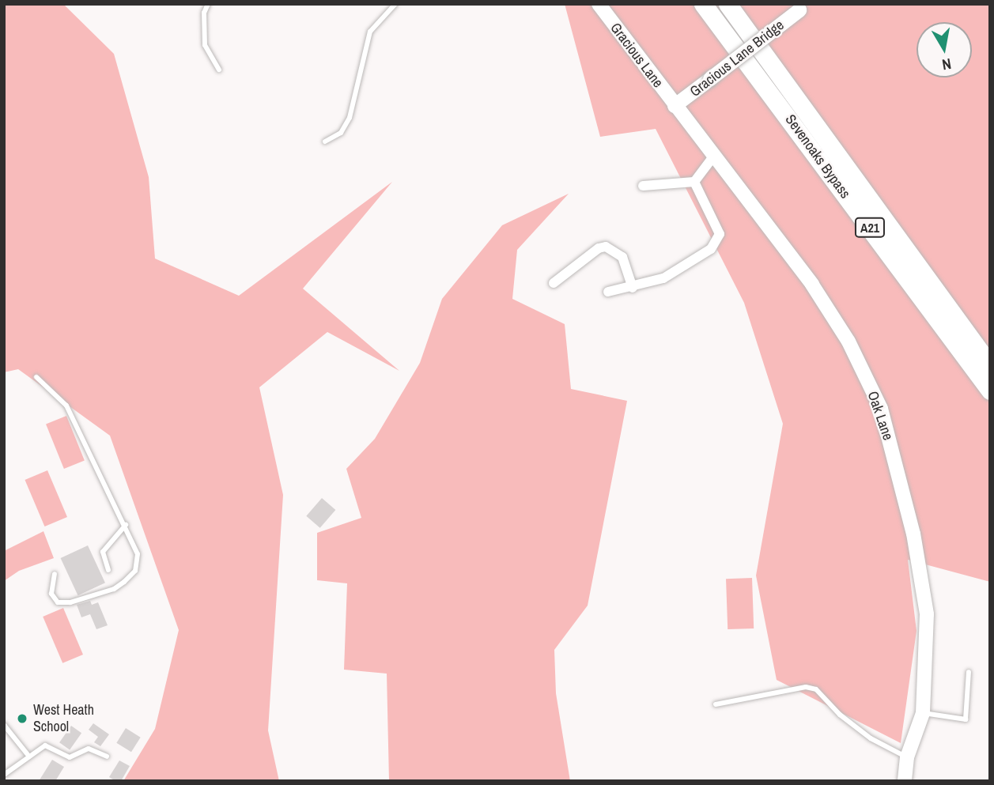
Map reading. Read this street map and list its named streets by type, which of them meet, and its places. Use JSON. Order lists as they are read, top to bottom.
{
  "streets": {
    "highway": ["Sevenoaks Bypass", "A21"],
    "street": ["Gracious Lane", "Gracious Lane Bridge", "Oak Lane"]
  },
  "crossings": [
    ["Gracious Lane", "Gracious Lane Bridge"],
    ["Gracious Lane", "Oak Lane"],
    ["Gracious Lane Bridge", "Oak Lane"]
  ],
  "places": ["West Heath School"],
  "north": "bottom"
}
